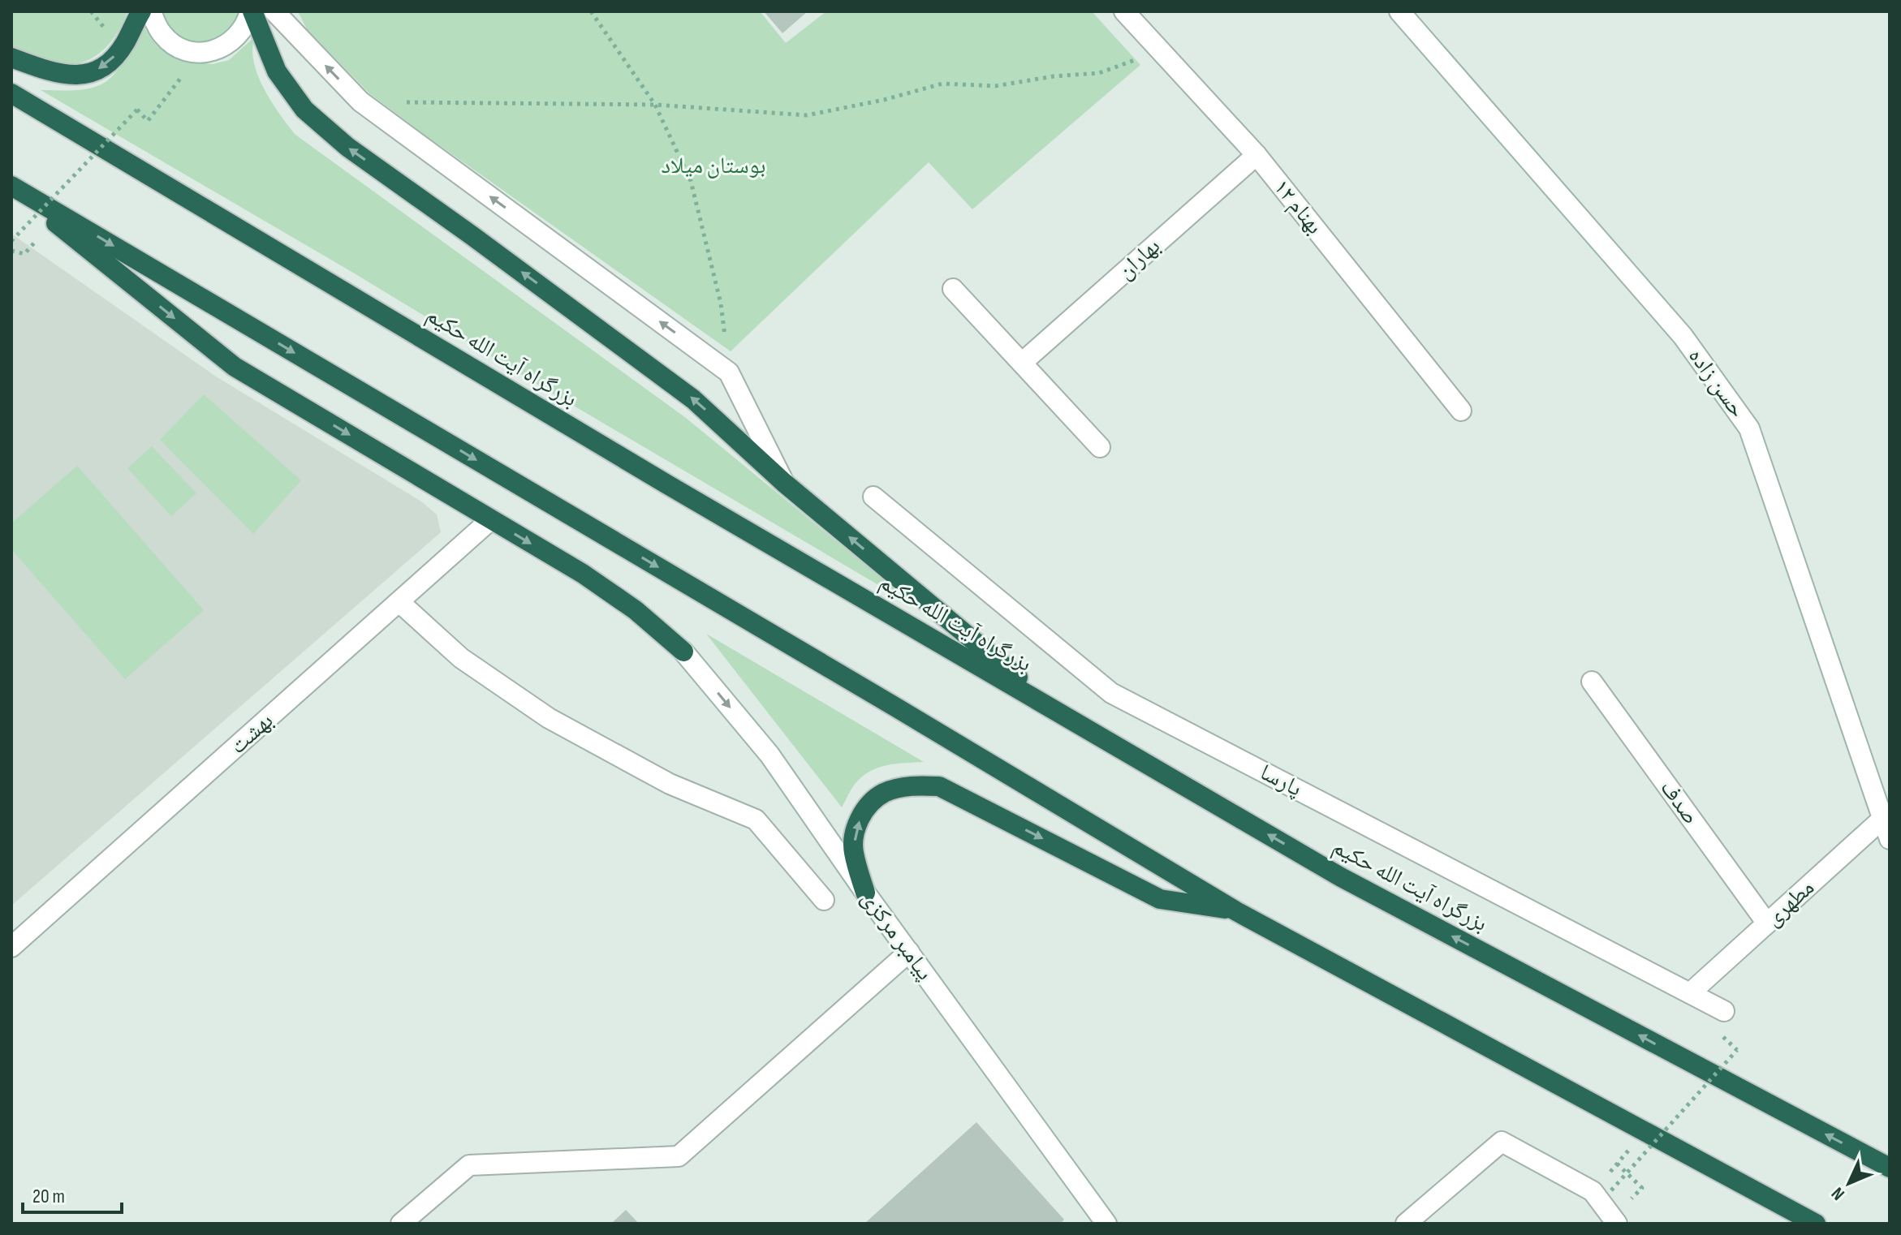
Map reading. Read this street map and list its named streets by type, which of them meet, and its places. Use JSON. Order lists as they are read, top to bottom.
{
  "streets": {
    "highway": ["بزرگراه آیت الله حکیم"],
    "street": [
      "بهنام ۱۲",
      "بهاران",
      "حسن زاده",
      "بهشت",
      "پارسا",
      "صدف",
      "مطهری",
      "پیامبر مرکزی"
    ]
  },
  "crossings": [
    ["بهنام ۱۲", "بهاران"],
    ["حسن زاده", "مطهری"],
    ["پارسا", "مطهری"],
    ["صدف", "مطهری"]
  ],
  "parks": ["بوستان میلاد"],
  "scale_bar": "20 m",
  "north": "bottom left"
}
